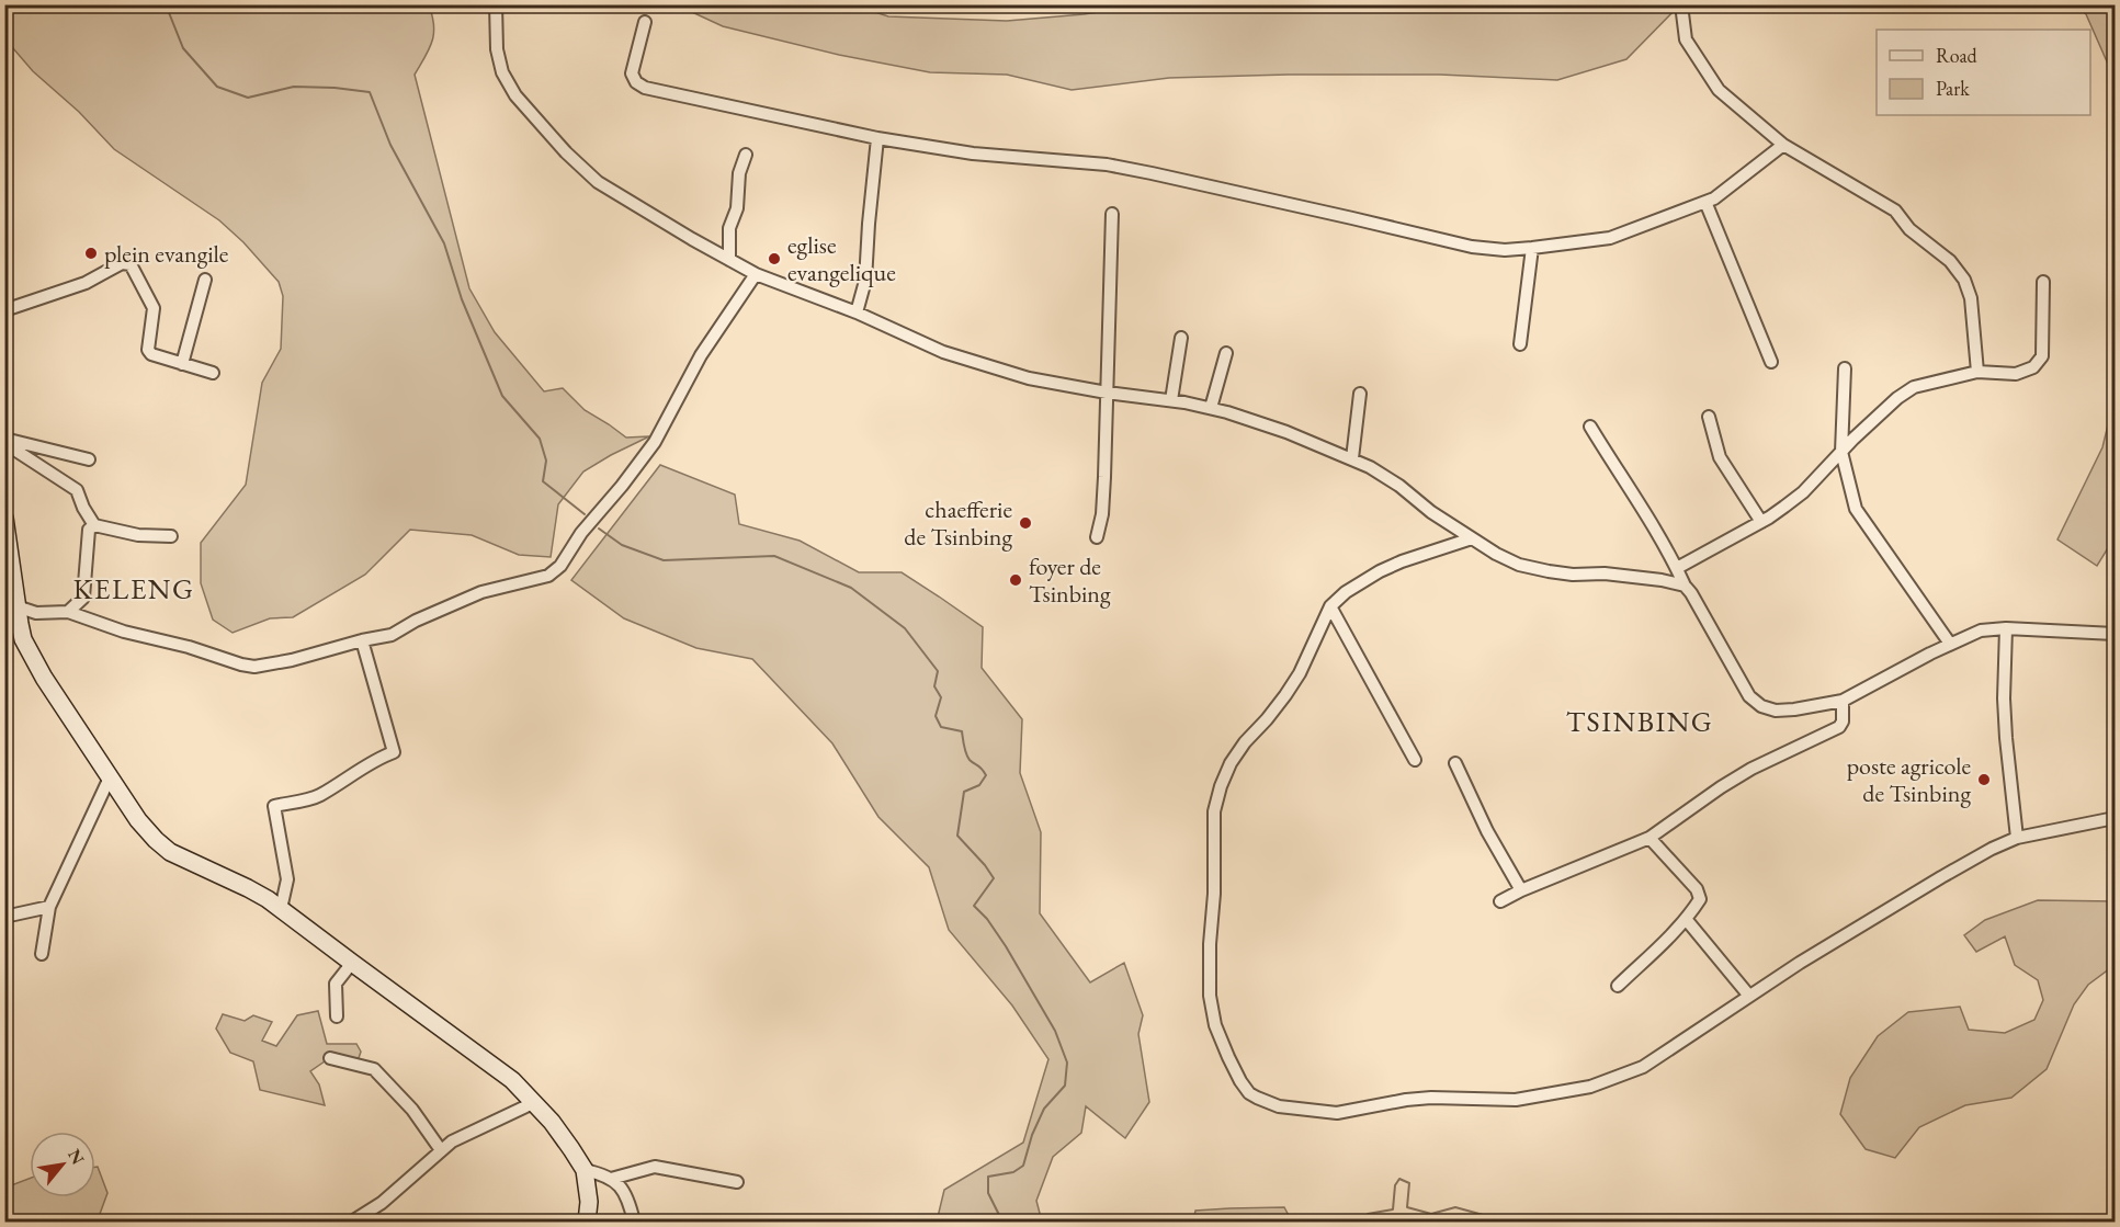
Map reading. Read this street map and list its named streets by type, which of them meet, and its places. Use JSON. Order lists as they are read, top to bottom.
{
  "districts": ["KELENG", "TSINBING"],
  "places": [
    "plein evangile",
    "eglise evangelique",
    "chaefferie de Tsinbing",
    "foyer de Tsinbing",
    "poste agricole de Tsinbing"
  ],
  "legend": ["Road", "Park"],
  "north": "top right"
}
